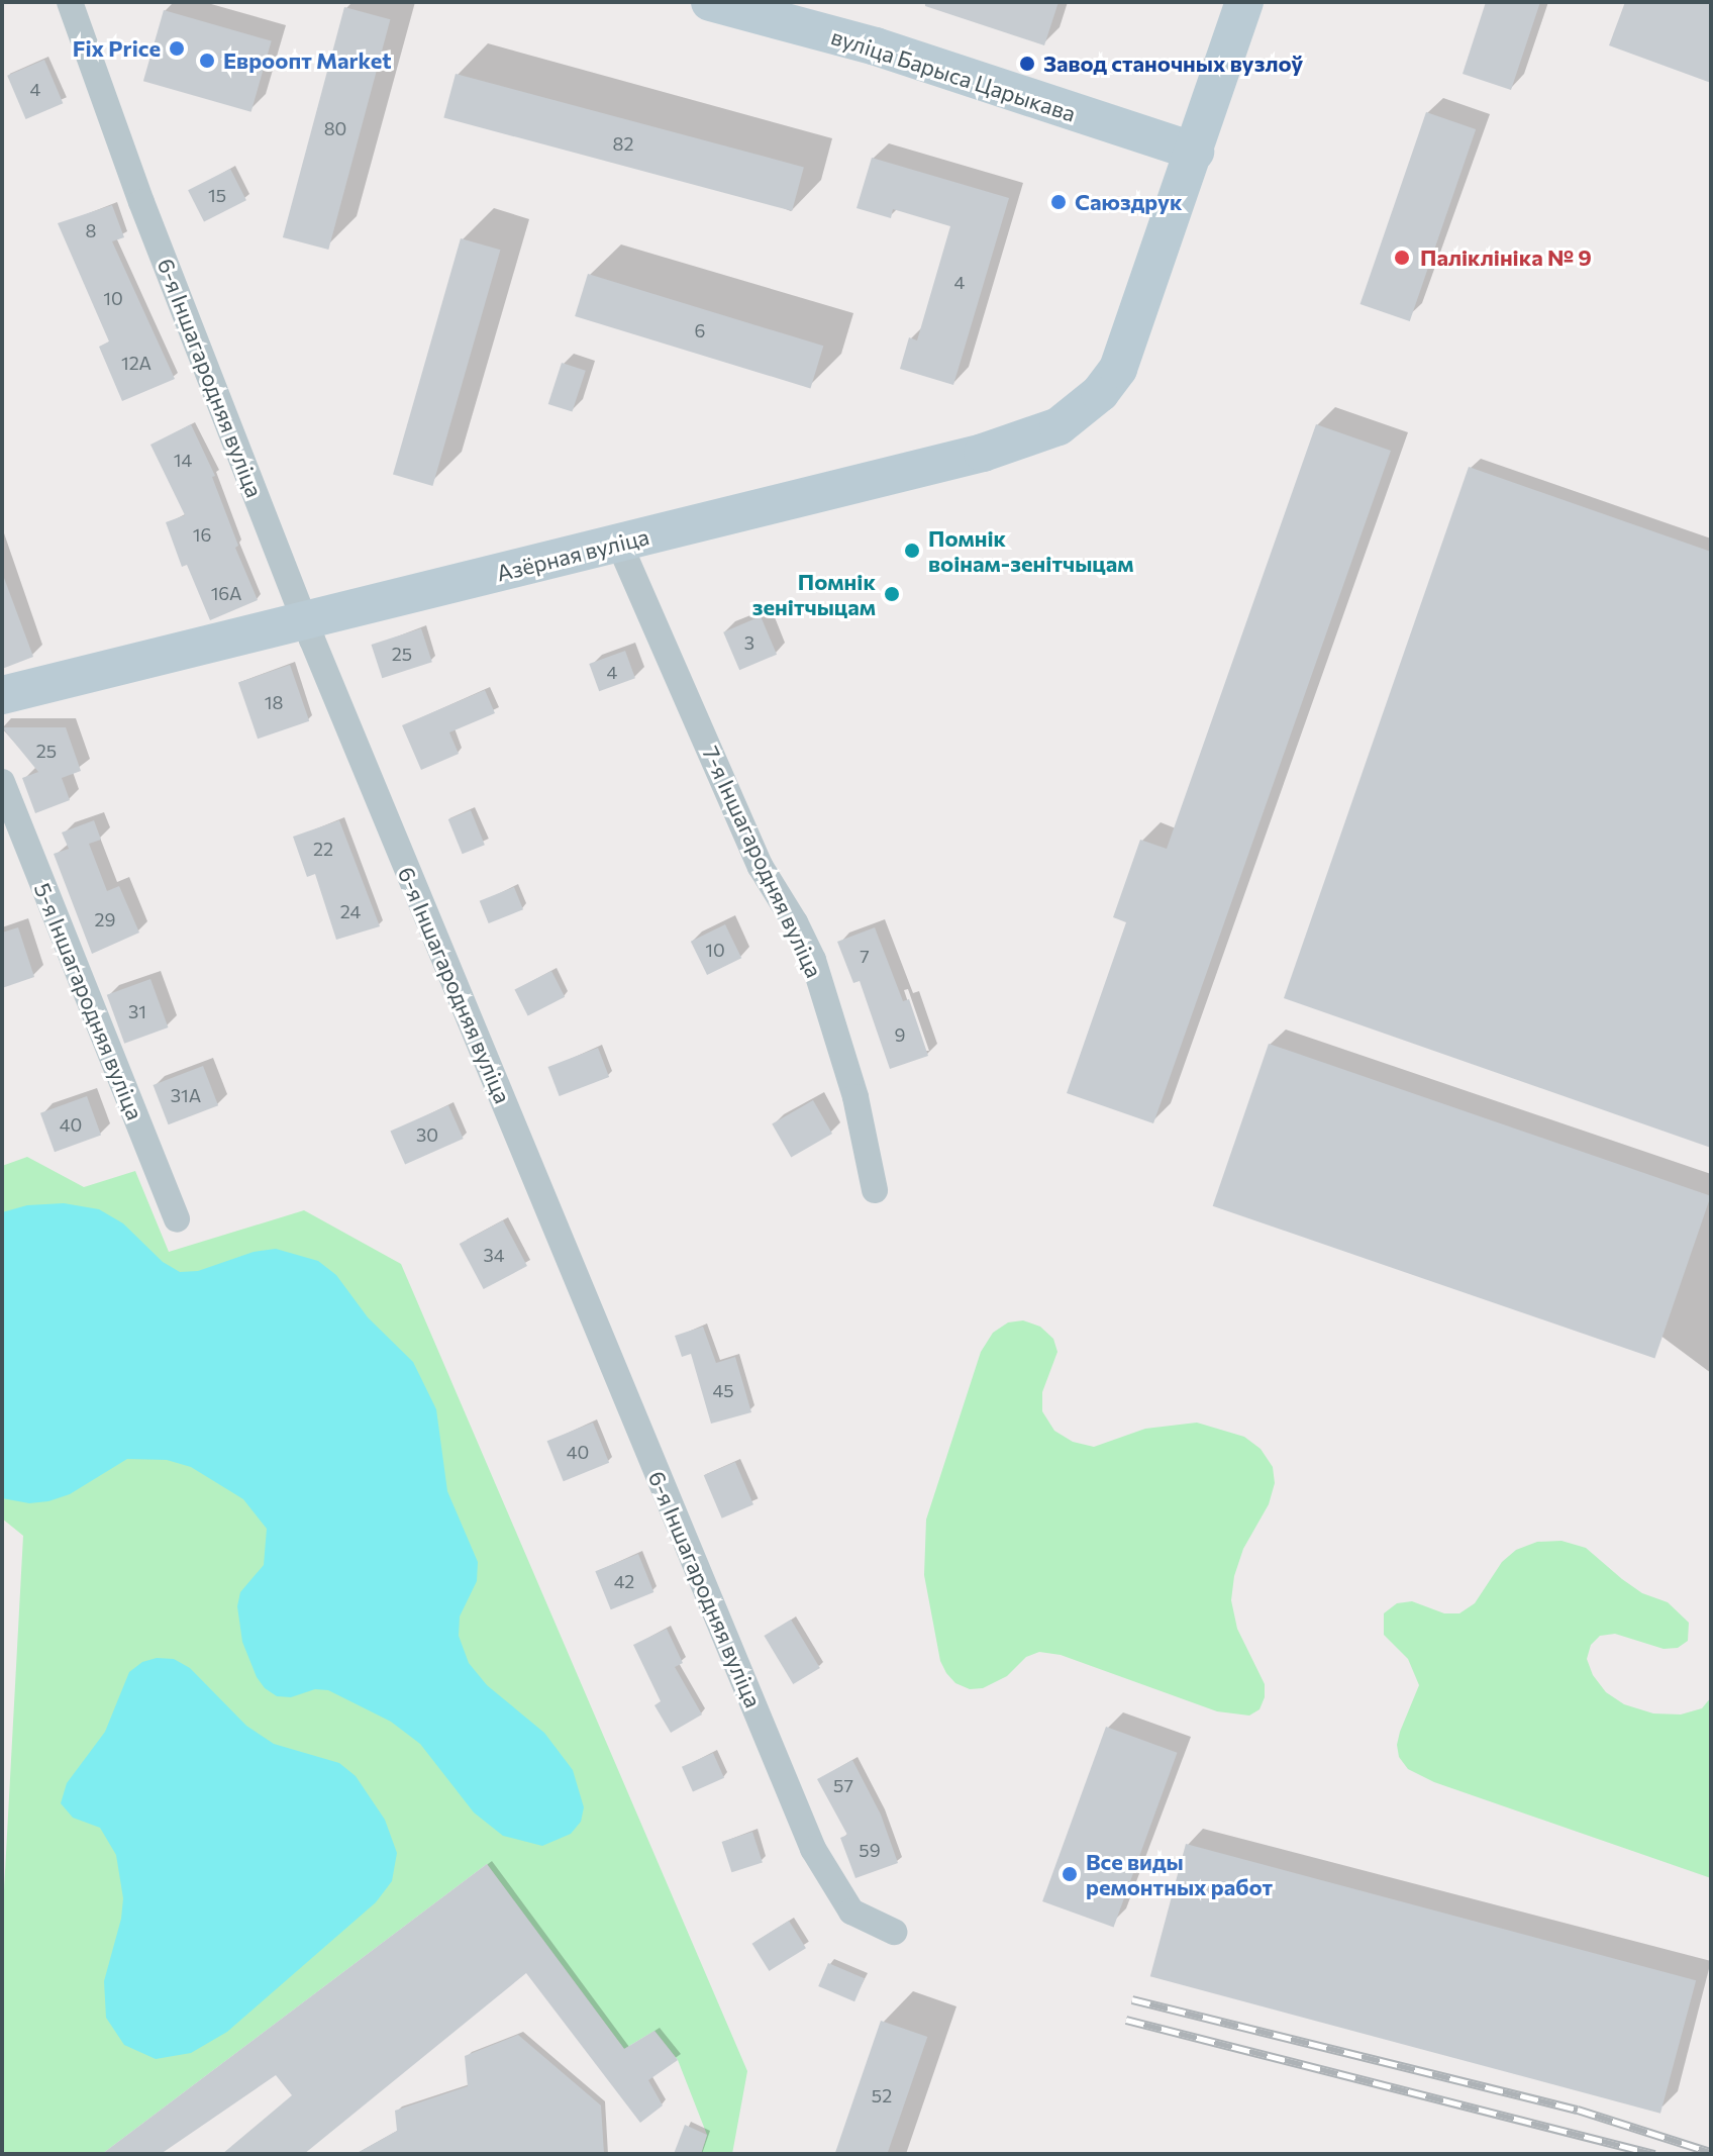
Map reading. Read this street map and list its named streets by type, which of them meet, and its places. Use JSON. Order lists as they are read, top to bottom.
{
  "streets": {
    "street": [
      "вуліца Барыса Царыкава",
      "6-я Іншагародняя вуліца",
      "Азёрная вуліца",
      "7-я Іншагародняя вуліца",
      "5-я Іншагародняя вуліца"
    ]
  },
  "crossings": [
    ["вуліца Барыса Царыкава", "Азёрная вуліца"],
    ["6-я Іншагародняя вуліца", "Азёрная вуліца"],
    ["Азёрная вуліца", "7-я Іншагародняя вуліца"]
  ],
  "places": [
    "Fix Price",
    "Евроопт Market",
    "Завод станочных вузлоў",
    "Саюздрук",
    "Паліклініка № 9",
    "Помнік воінам-зенітчыцам",
    "Помнік зенітчыцам",
    "Все виды ремонтных работ"
  ],
  "house_numbers": [
    "4",
    "80",
    "82",
    "15",
    "8",
    "4",
    "10",
    "6",
    "12А",
    "14",
    "16",
    "16А",
    "3",
    "25",
    "4",
    "18",
    "25",
    "22",
    "24",
    "29",
    "10",
    "7",
    "31",
    "9",
    "31А",
    "40",
    "30",
    "34",
    "45",
    "40",
    "42",
    "57",
    "59",
    "52"
  ]
}
